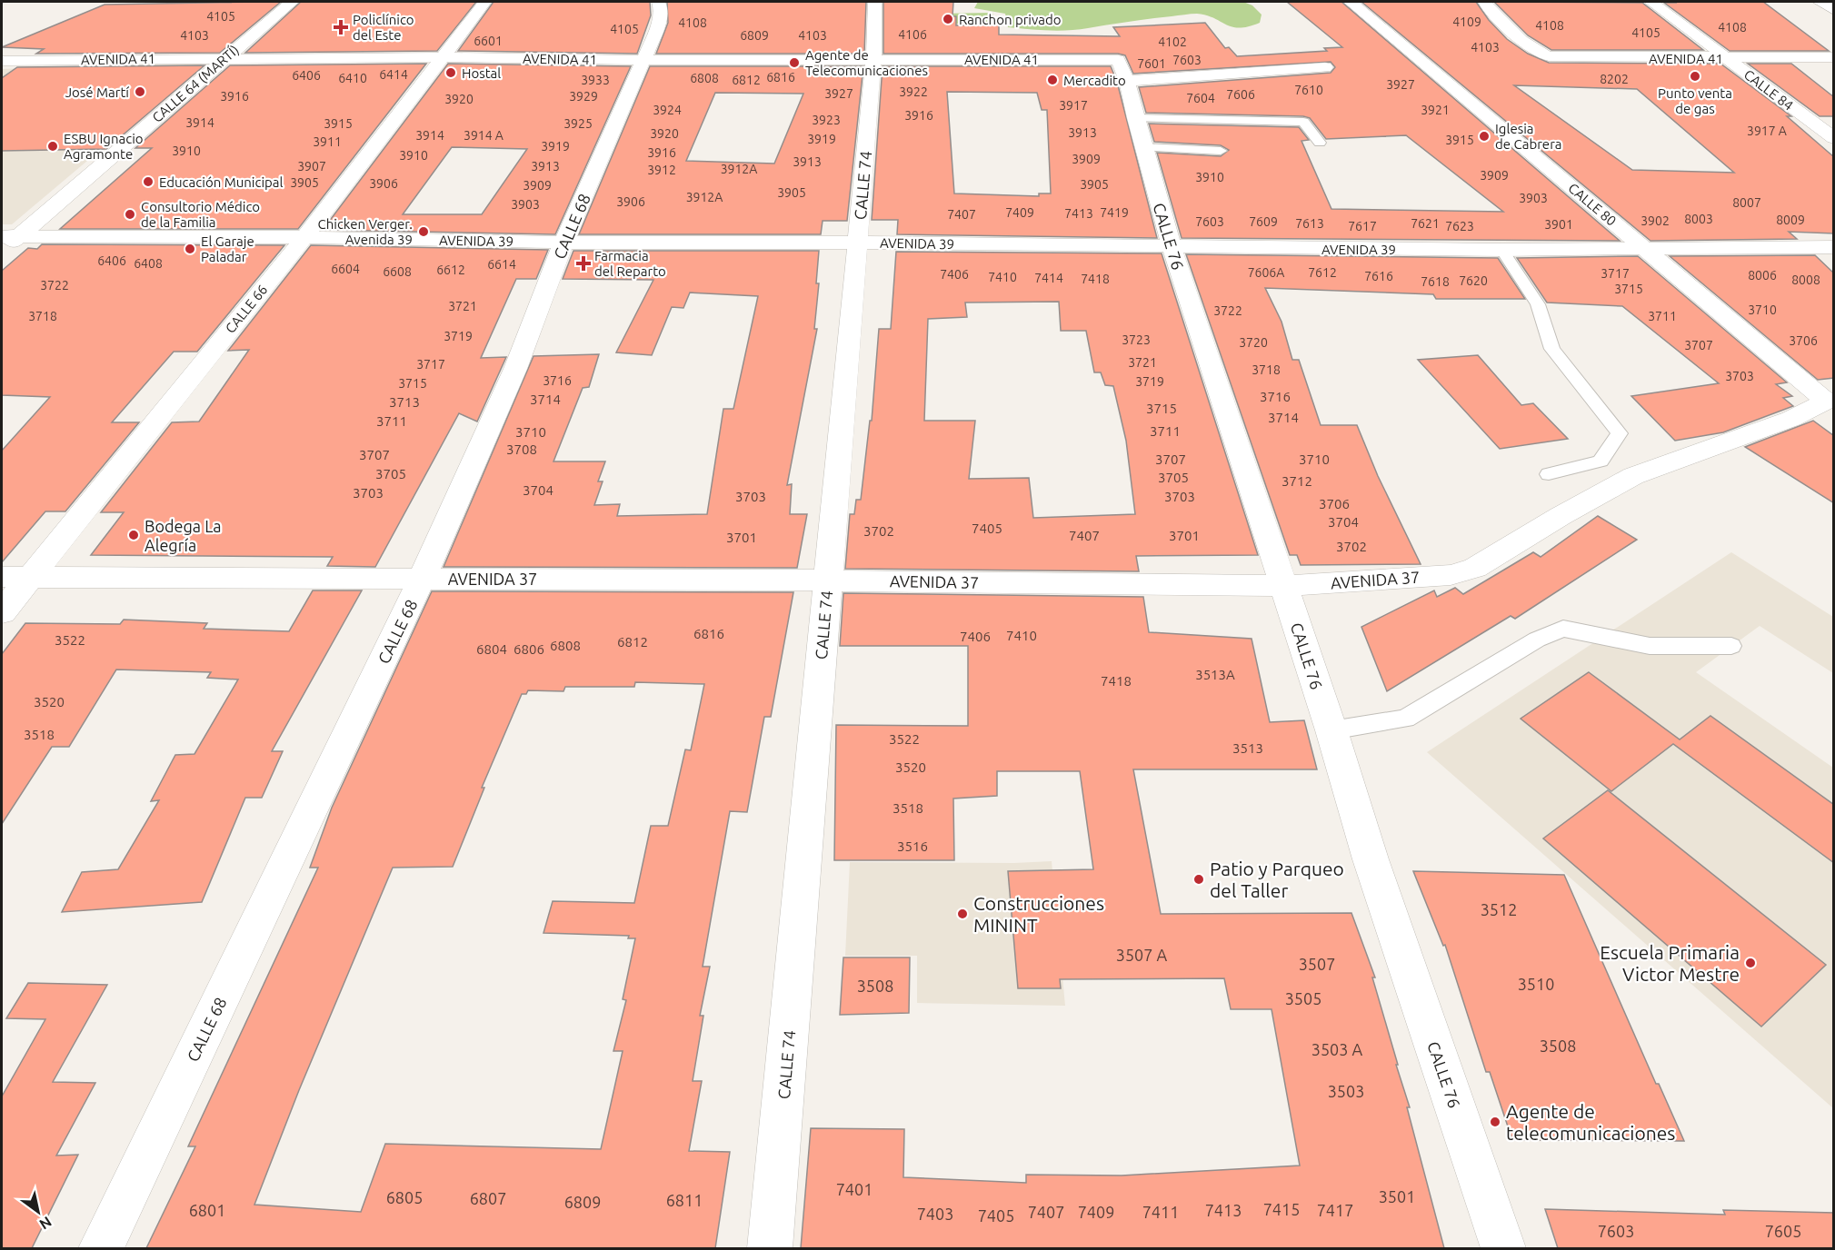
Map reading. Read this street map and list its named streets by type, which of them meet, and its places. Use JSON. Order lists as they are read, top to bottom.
{
  "streets": {
    "street": [
      "AVENIDA 41",
      "CALLE 64 (MARTÍ)",
      "CALLE 84",
      "CALLE 74",
      "CALLE 80",
      "CALLE 68",
      "CALLE 76",
      "AVENIDA 39",
      "CALLE 66",
      "AVENIDA 37"
    ]
  },
  "crossings": [
    ["AVENIDA 41", "CALLE 64 (MARTÍ)"],
    ["AVENIDA 41", "CALLE 84"],
    ["AVENIDA 41", "CALLE 74"],
    ["AVENIDA 41", "CALLE 68"],
    ["AVENIDA 41", "CALLE 76"],
    ["AVENIDA 41", "CALLE 66"],
    ["CALLE 64 (MARTÍ)", "AVENIDA 39"],
    ["CALLE 74", "AVENIDA 39"],
    ["CALLE 74", "AVENIDA 37"],
    ["CALLE 80", "AVENIDA 39"],
    ["CALLE 80", "AVENIDA 37"],
    ["CALLE 68", "AVENIDA 39"],
    ["CALLE 68", "AVENIDA 37"],
    ["CALLE 76", "AVENIDA 39"],
    ["CALLE 76", "AVENIDA 37"],
    ["AVENIDA 39", "CALLE 66"],
    ["CALLE 66", "AVENIDA 37"]
  ],
  "places": {
    "other": [
      "Ranchon privado",
      "Agente de Telecomunicaciones",
      "Hostal",
      "Punto venta de gas",
      "Mercadito",
      "José Martí",
      "Iglesia de Cabrera",
      "ESBU Ignacio Agramonte",
      "Educación Municipal",
      "Consultorio Médico de la Familia",
      "Chicken Verger. Avenida 39",
      "El Garaje Paladar",
      "Bodega La Alegría",
      "Patio y Parqueo del Taller",
      "Construcciones MININT",
      "Escuela Primaria Victor Mestre",
      "Agente de telecomunicaciones"
    ],
    "health": ["Policlínico del Este", "Farmacia del Reparto"]
  },
  "house_numbers": [
    "4105",
    "4109",
    "4108",
    "4108",
    "4108",
    "4105",
    "4105",
    "4106",
    "4103",
    "6809",
    "4103",
    "6601",
    "4102",
    "4103",
    "7603",
    "7601",
    "6414",
    "6406",
    "6816",
    "6410",
    "6808",
    "8202",
    "3933",
    "6812",
    "3927",
    "7610",
    "3922",
    "3927",
    "7606",
    "3916",
    "3929",
    "7604",
    "3920",
    "3917",
    "3924",
    "3921",
    "3916",
    "3923",
    "3914",
    "3915",
    "3925",
    "3917 A",
    "3913",
    "3920",
    "3914",
    "3914 A",
    "3919",
    "3915",
    "3911",
    "3919",
    "3910",
    "3916",
    "3910",
    "3909",
    "3913",
    "3907",
    "3913",
    "3912A",
    "3912",
    "3909",
    "3910",
    "3905",
    "3906",
    "3905",
    "3909",
    "3905",
    "3912A",
    "3903",
    "3906",
    "8007",
    "3903",
    "7409",
    "7419",
    "7413",
    "7407",
    "8003",
    "8009",
    "3902",
    "7603",
    "7609",
    "7613",
    "7621",
    "3901",
    "7617",
    "7623",
    "6406",
    "6408",
    "6614",
    "6604",
    "6612",
    "6608",
    "7606A",
    "7612",
    "3717",
    "7406",
    "8006",
    "7616",
    "7410",
    "7414",
    "7418",
    "8008",
    "7620",
    "7618",
    "3722",
    "3715",
    "3721",
    "3710",
    "3722",
    "3718",
    "3711",
    "3719",
    "3723",
    "3706",
    "3720",
    "3707",
    "3721",
    "3717",
    "3718",
    "3703",
    "3716",
    "3719",
    "3715",
    "3716",
    "3714",
    "3713",
    "3715",
    "3714",
    "3711",
    "3711",
    "3710",
    "3708",
    "3707",
    "3707",
    "3710",
    "3705",
    "3705",
    "3712",
    "3704",
    "3703",
    "3703",
    "3703",
    "3706",
    "3704",
    "7405",
    "3702",
    "7407",
    "3701",
    "3701",
    "3702",
    "6816",
    "7410",
    "7406",
    "3522",
    "6812",
    "6808",
    "6804",
    "6806",
    "3513A",
    "7418",
    "3520",
    "3518",
    "3522",
    "3513",
    "3520",
    "3518",
    "3516",
    "3512",
    "3507 A",
    "3507",
    "3510",
    "3508",
    "3505",
    "3508",
    "3503 A",
    "3503",
    "7401",
    "3501",
    "6805",
    "6807",
    "6811",
    "6809",
    "7415",
    "6801",
    "7413",
    "7417",
    "7407",
    "7409",
    "7411",
    "7403",
    "7405",
    "7603",
    "7605"
  ],
  "north": "bottom right"
}
